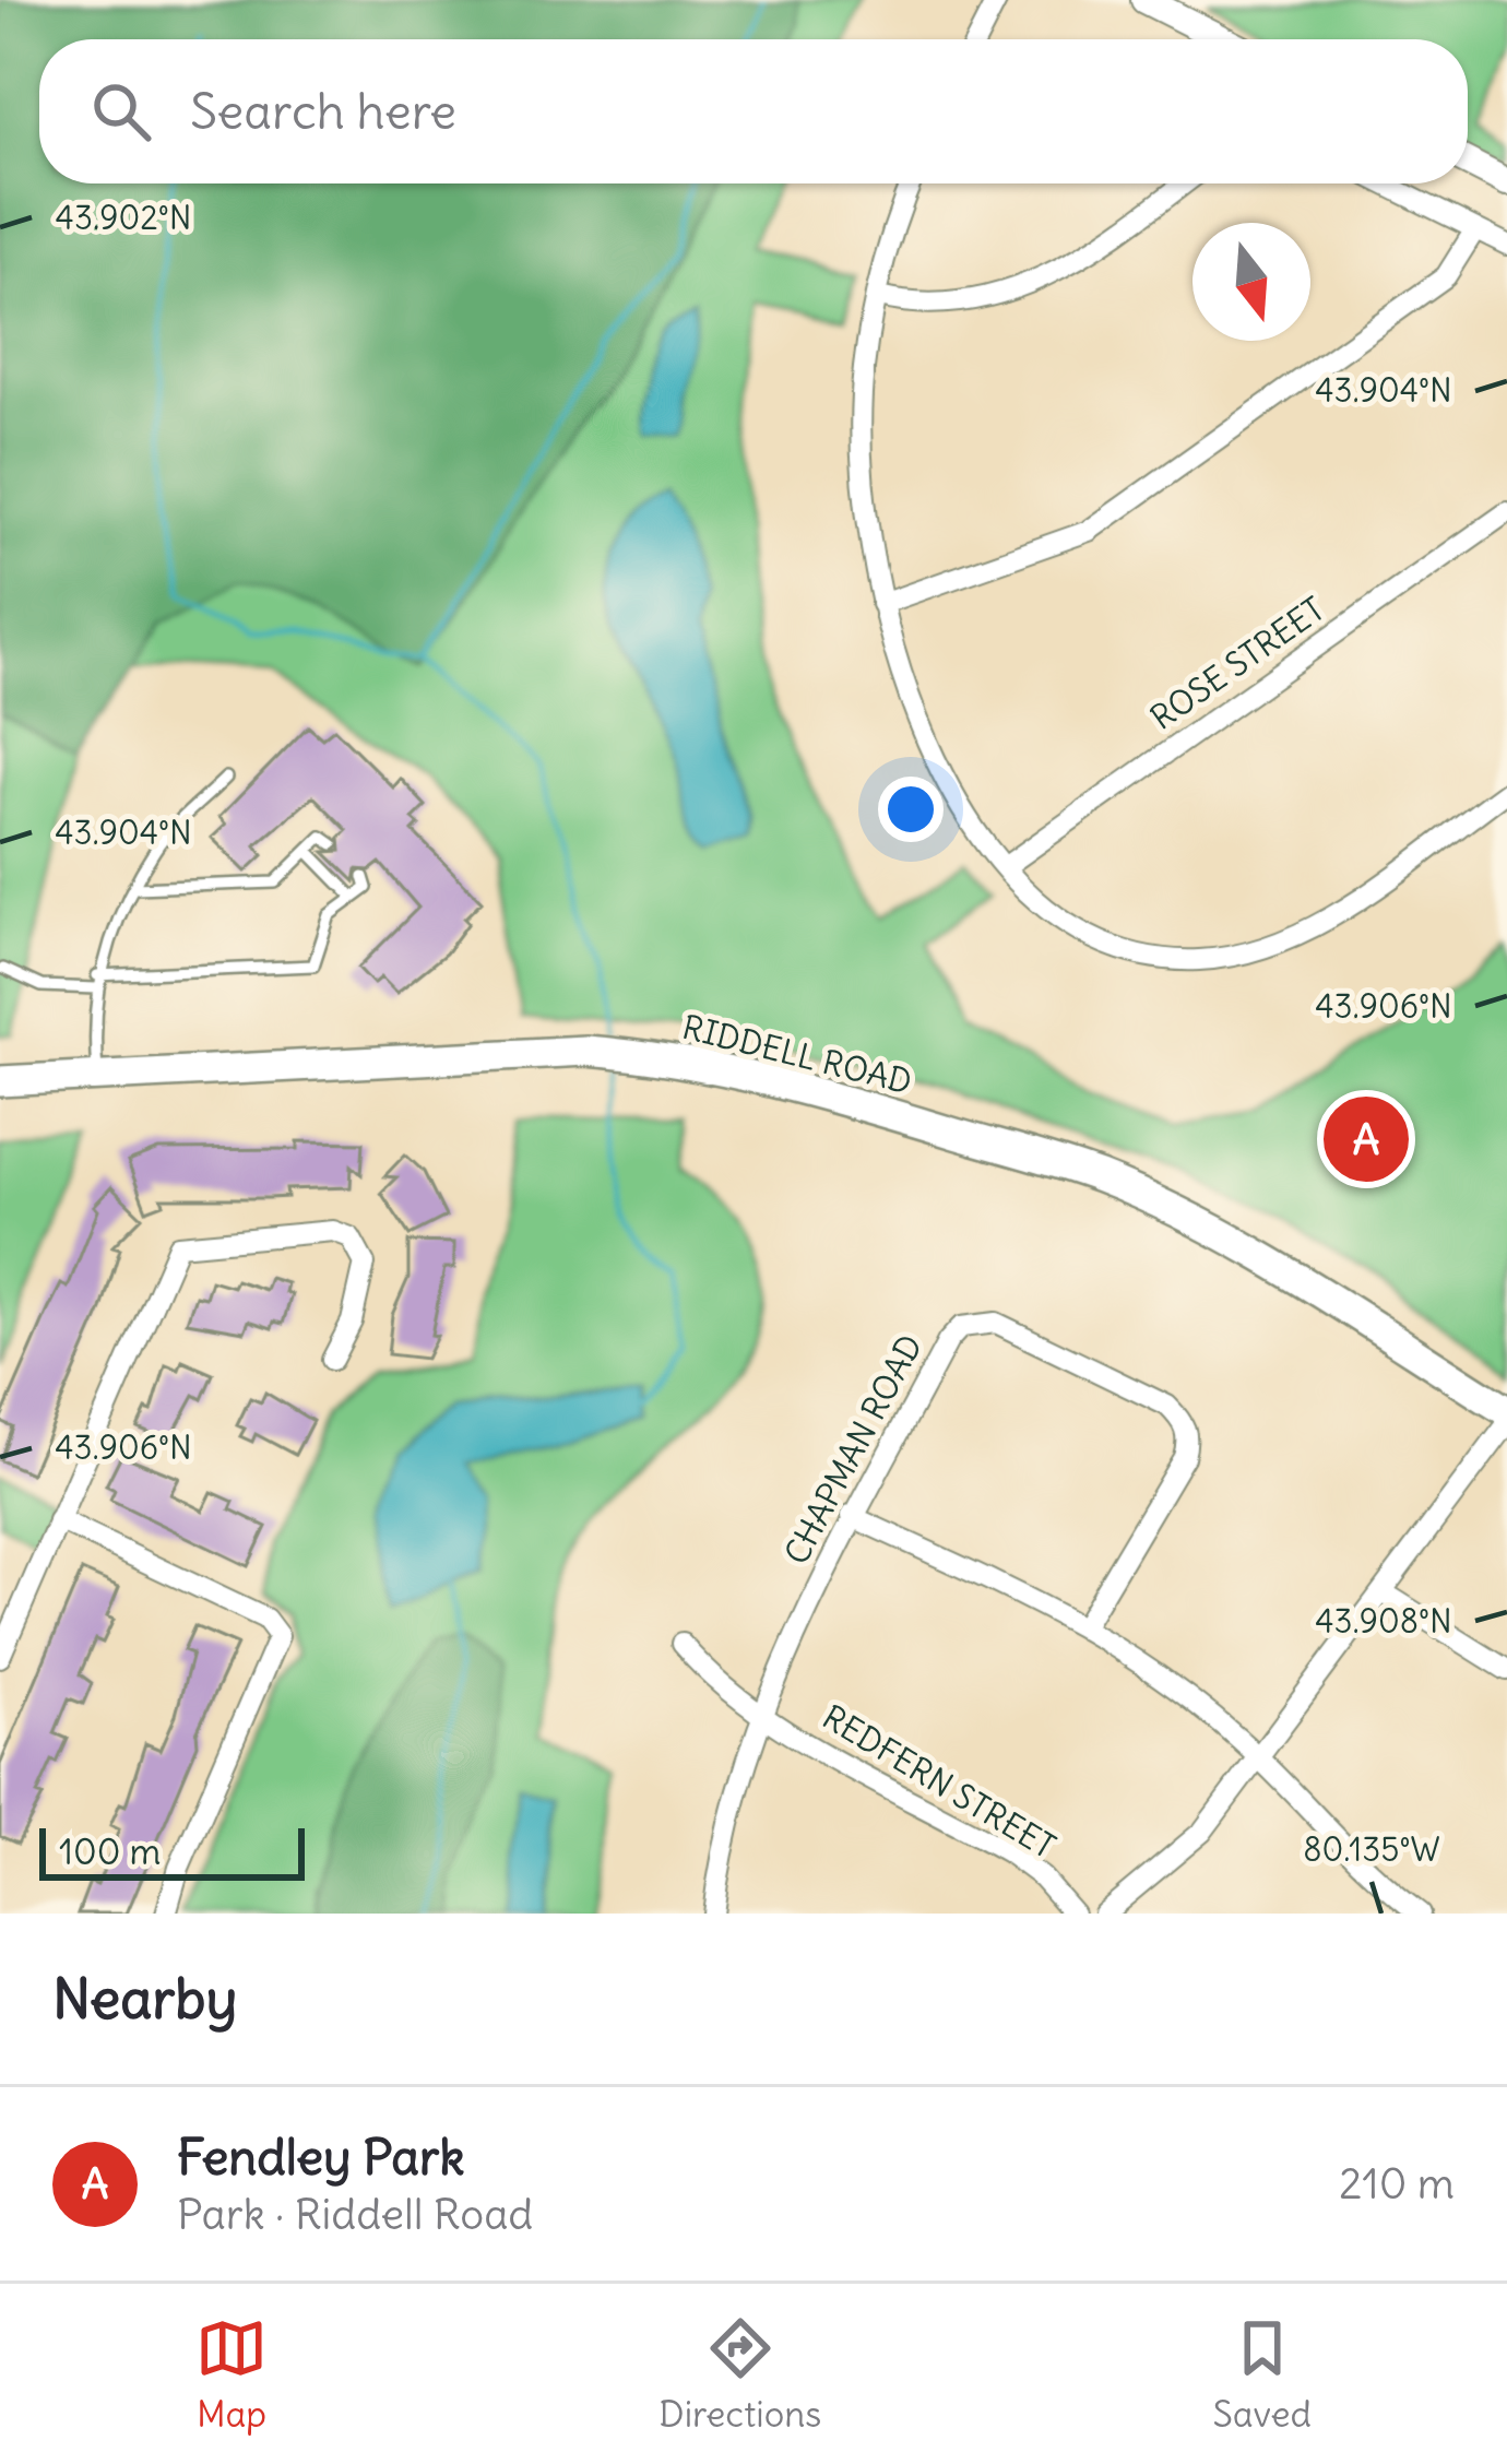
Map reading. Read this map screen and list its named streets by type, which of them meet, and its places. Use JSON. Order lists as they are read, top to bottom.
{
  "streets": {
    "main road": ["RIDDELL ROAD"],
    "street": ["ROSE STREET", "CHAPMAN ROAD", "REDFERN STREET"]
  },
  "crossings": [
    ["CHAPMAN ROAD", "REDFERN STREET"]
  ],
  "scale_bar": "100 m",
  "north": "bottom",
  "page": {
    "search": "Search here",
    "pins": "A",
    "scale": "100 m",
    "heading": "Nearby",
    "list": [
      {
        "mark": "A",
        "name": "Fendley Park",
        "note": "Park · Riddell Road",
        "value": "210 m"
      }
    ],
    "nav": ["Map", "Directions", "Saved"]
  },
  "coordinates": [
    "43.902°N",
    "43.904°N",
    "43.906°N",
    "43.908°N",
    "80.135°W"
  ]
}
